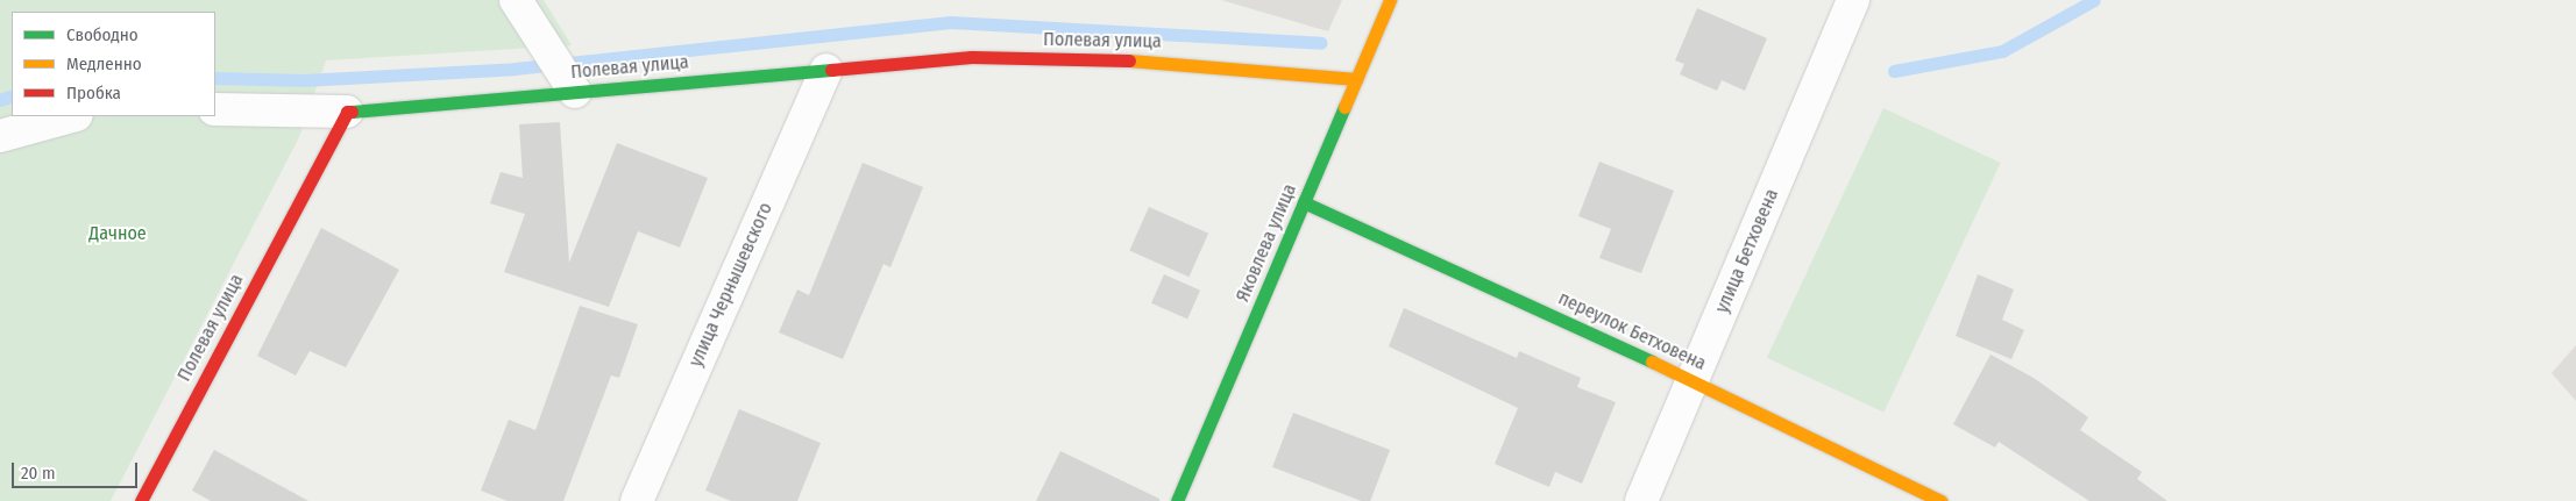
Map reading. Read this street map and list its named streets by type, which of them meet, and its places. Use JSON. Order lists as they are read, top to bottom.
{
  "streets": {
    "street": [
      "Полевая улица",
      "Яковлева улица",
      "улица Бетховена",
      "улица Чернышевского",
      "переулок Бетховена"
    ]
  },
  "crossings": [
    ["Полевая улица", "Яковлева улица"],
    ["Полевая улица", "улица Чернышевского"],
    ["Яковлева улица", "переулок Бетховена"],
    ["улица Бетховена", "переулок Бетховена"]
  ],
  "parks": ["Дачное"],
  "legend": ["Свободно", "Медленно", "Пробка"],
  "scale_bar": "20 m"
}
